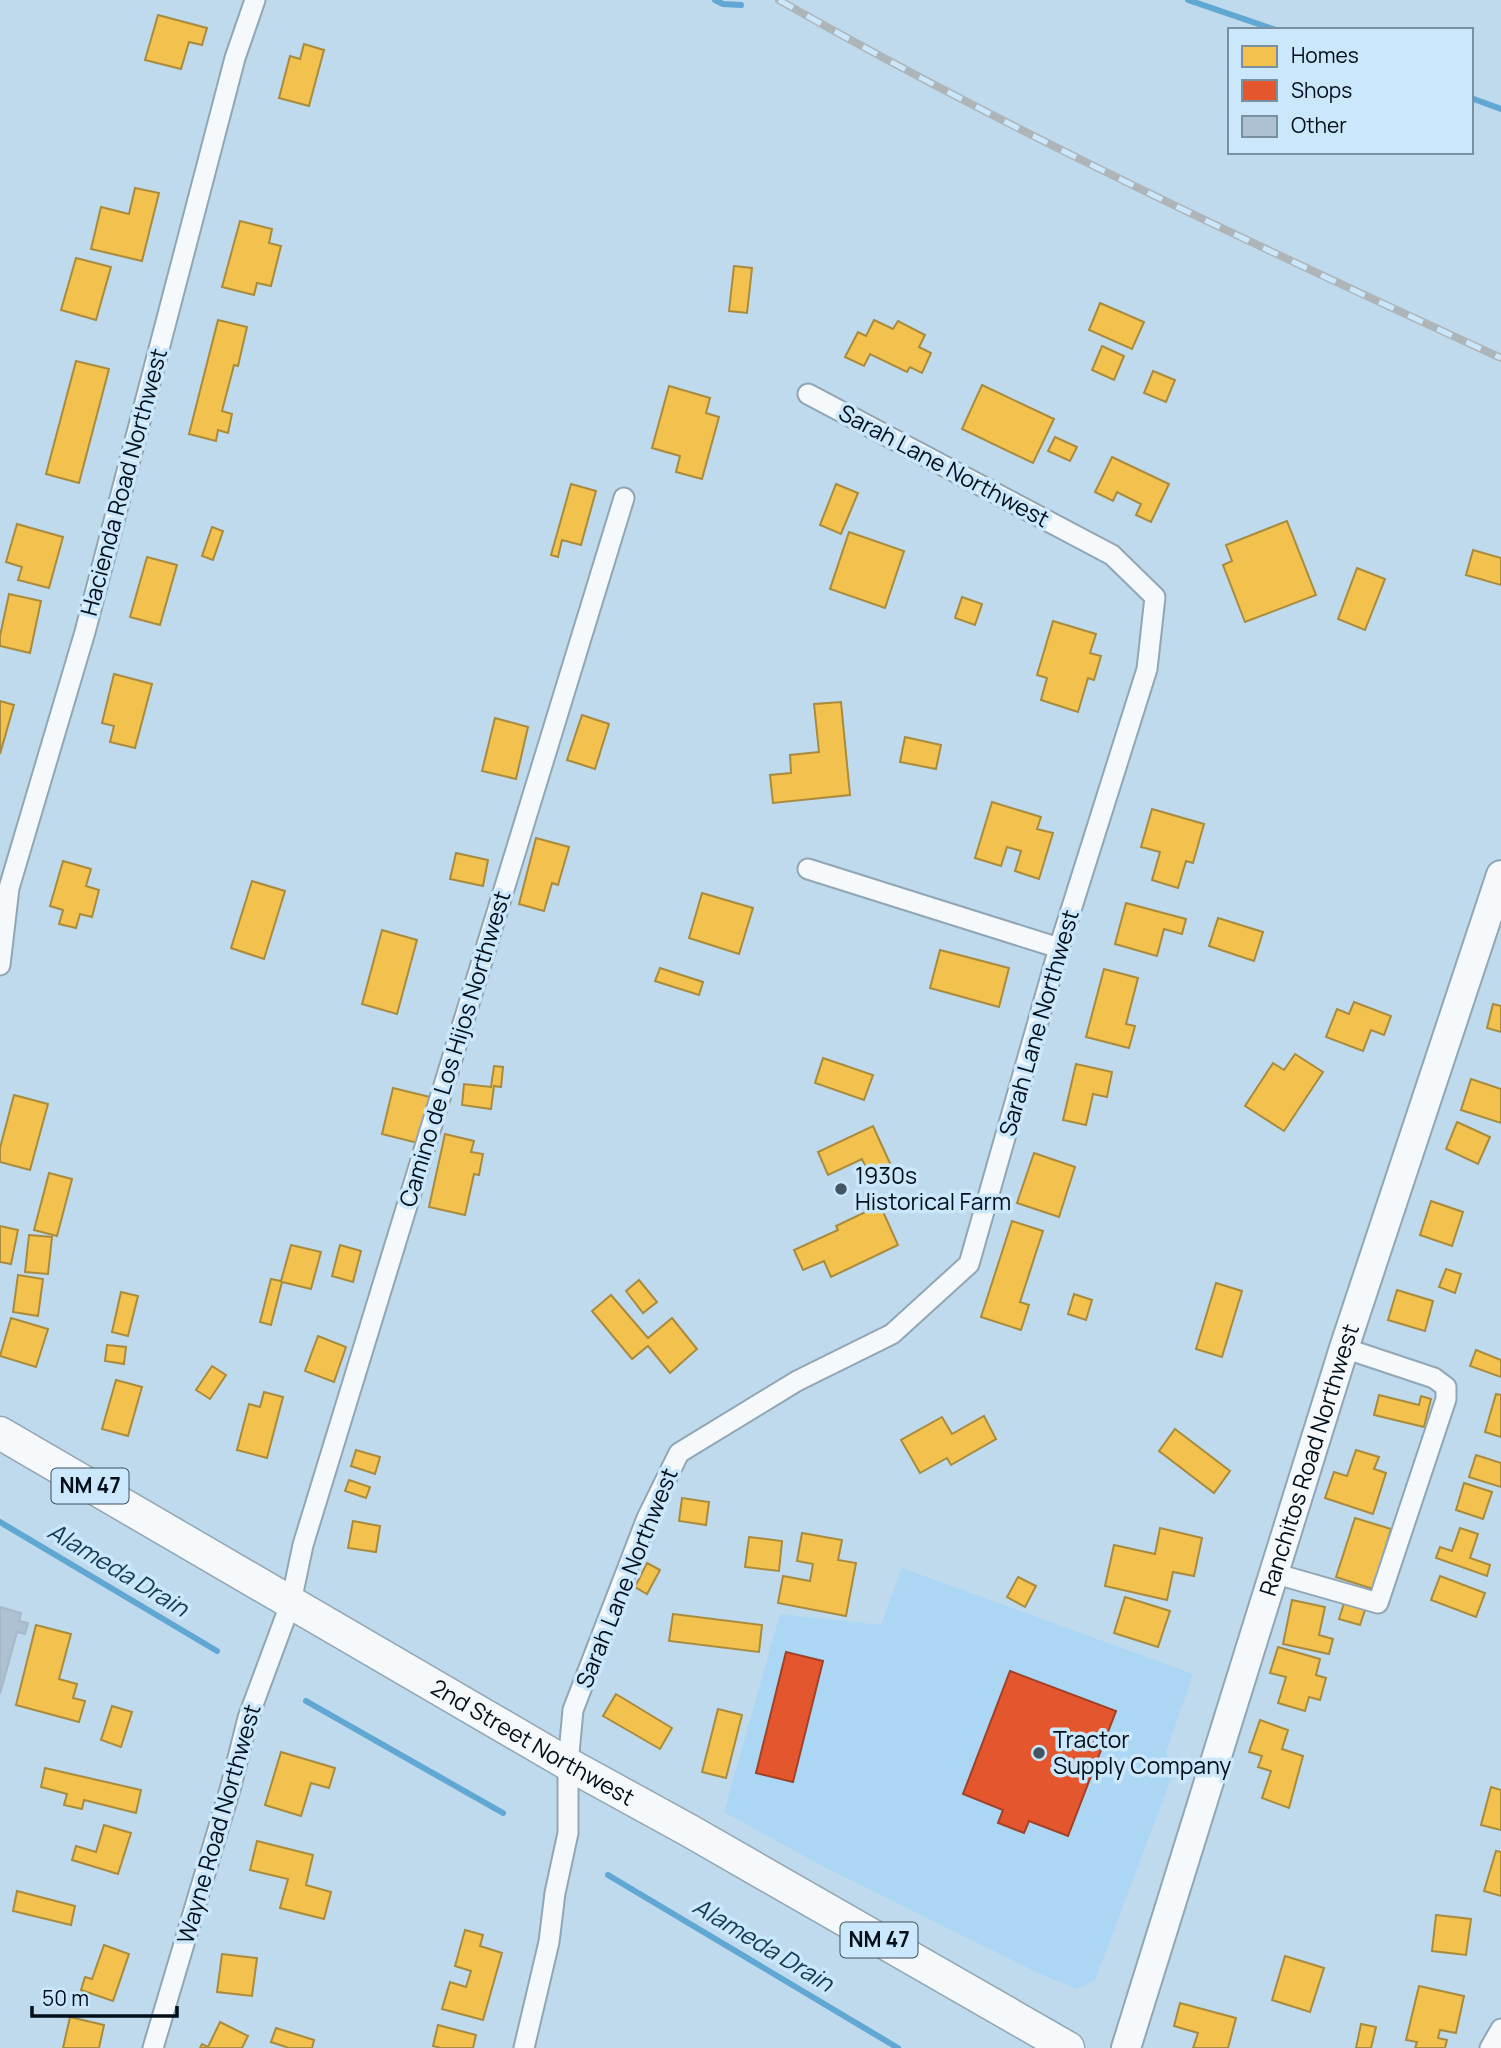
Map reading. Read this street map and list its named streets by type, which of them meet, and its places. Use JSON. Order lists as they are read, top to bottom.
{
  "streets": {
    "main road": ["NM 47", "2nd Street Northwest"],
    "street": [
      "Sarah Lane Northwest",
      "Hacienda Road Northwest",
      "Camino de Los Hijos Northwest",
      "Ranchitos Road Northwest",
      "Wayne Road Northwest"
    ]
  },
  "crossings": [
    ["Sarah Lane Northwest", "2nd Street Northwest"],
    ["Camino de Los Hijos Northwest", "2nd Street Northwest"],
    ["Camino de Los Hijos Northwest", "Wayne Road Northwest"],
    ["2nd Street Northwest", "Wayne Road Northwest"]
  ],
  "water": ["Alameda Drain"],
  "places": ["1930s Historical Farm", "Tractor Supply Company"],
  "legend": ["Homes", "Shops", "Other"],
  "scale_bar": "50 m"
}
